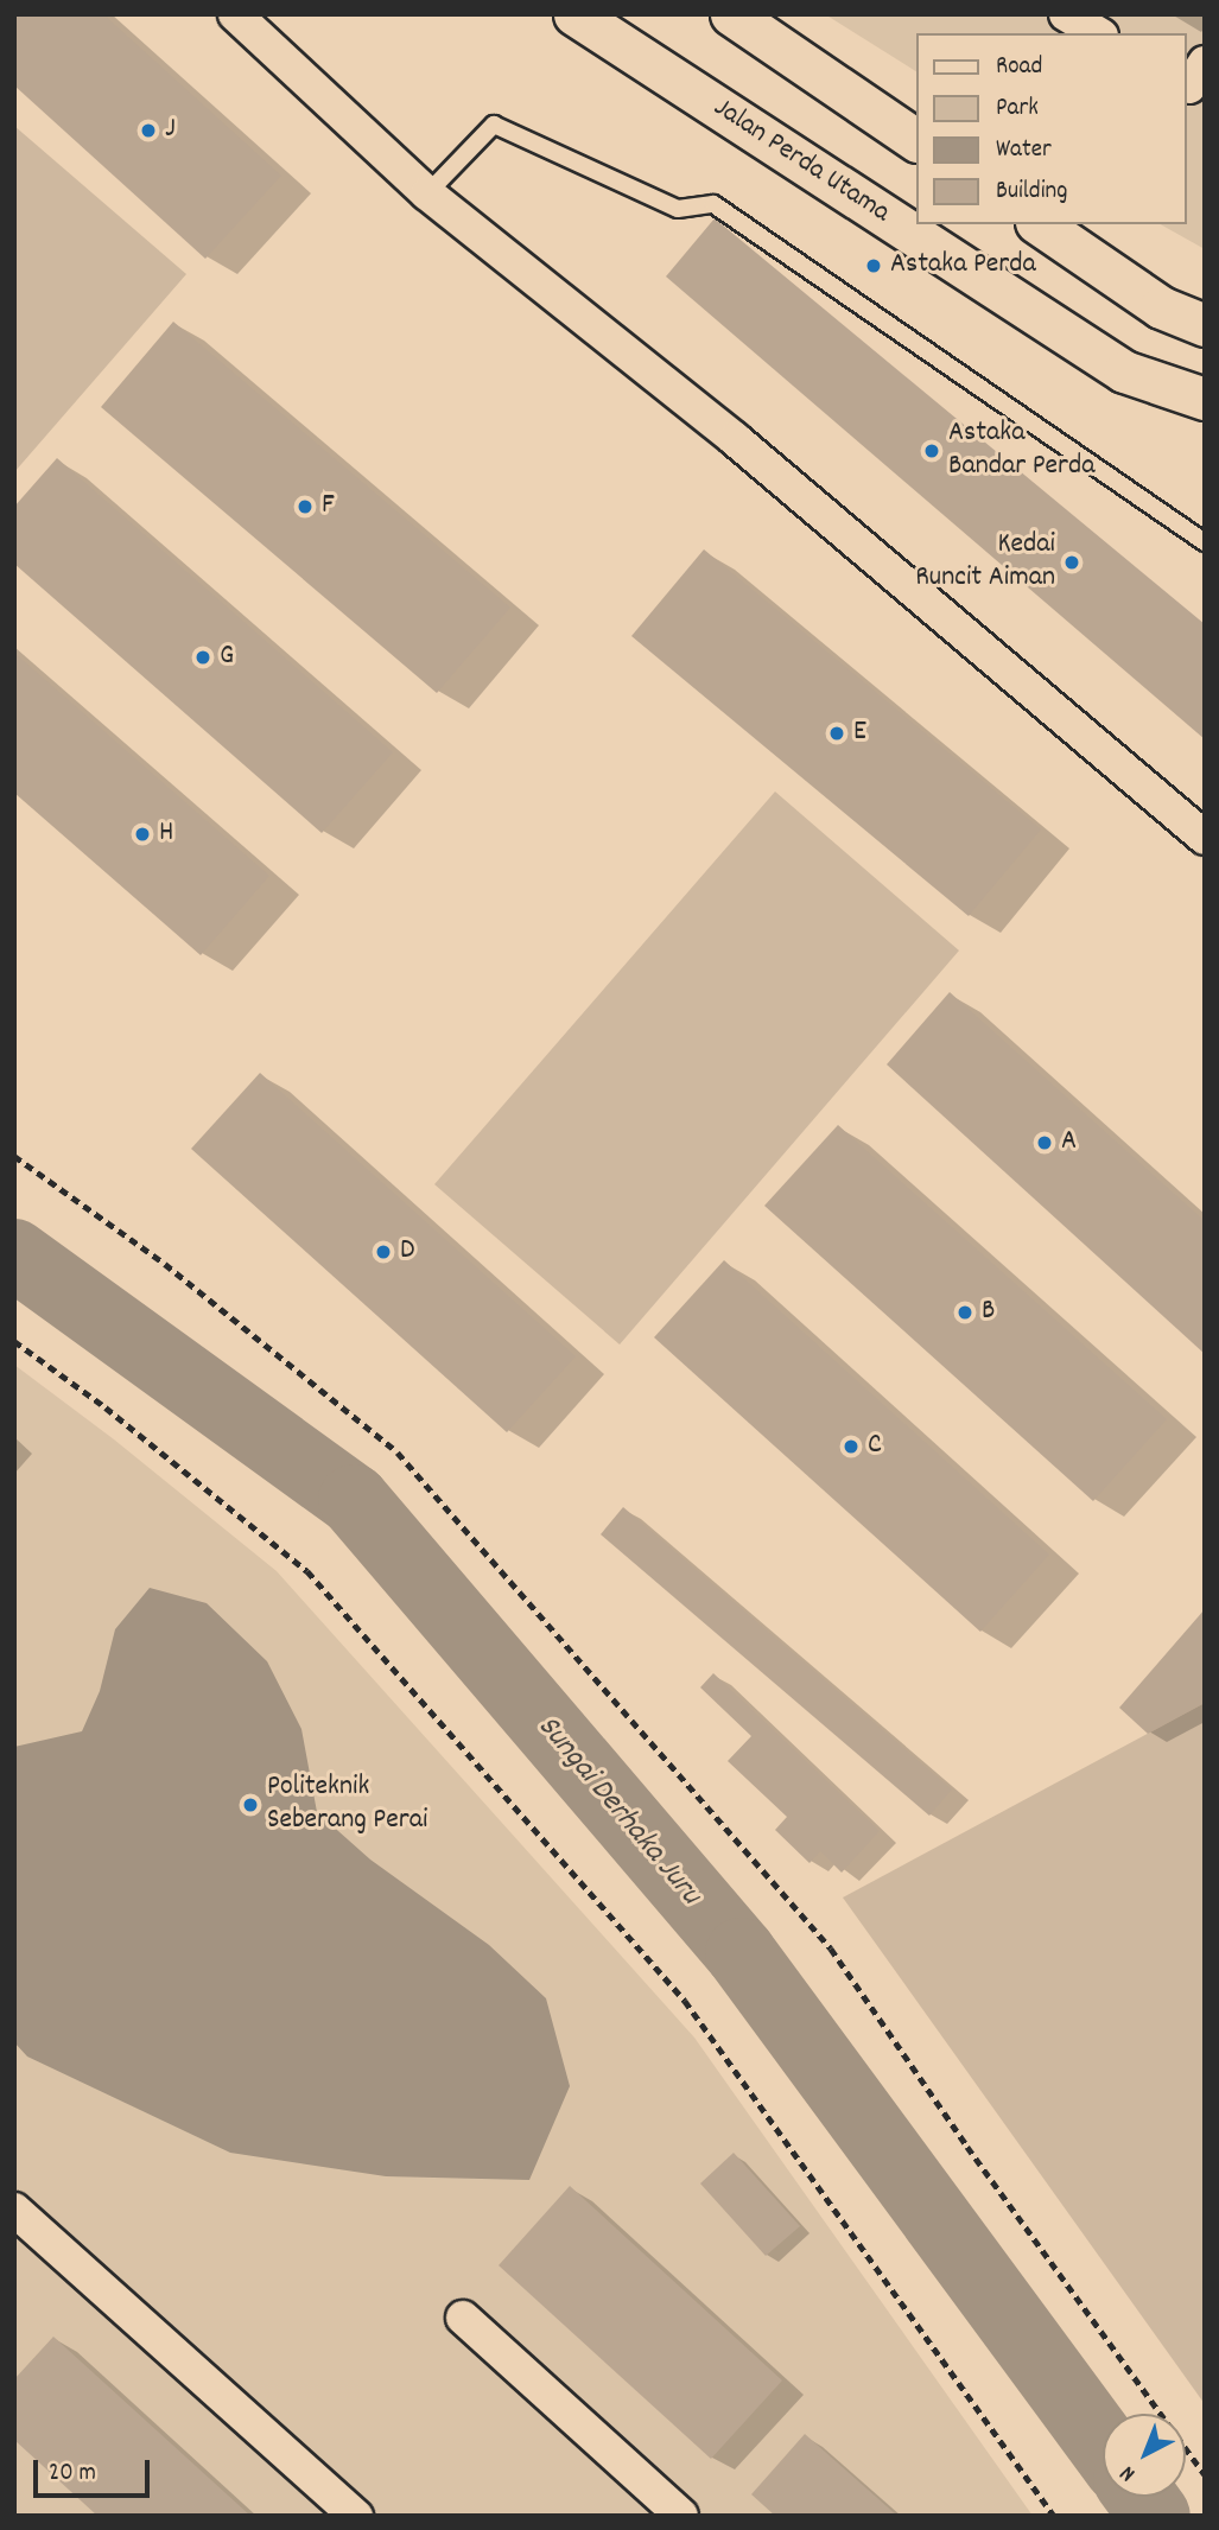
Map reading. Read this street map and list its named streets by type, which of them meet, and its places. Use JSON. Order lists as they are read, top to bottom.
{
  "streets": {
    "street": ["Jalan Perda Utama"]
  },
  "water": ["Sungai Derhaka Juru"],
  "places": [
    "J",
    "Astaka Perda",
    "Astaka Bandar Perda",
    "F",
    "Kedai Runcit Aiman",
    "G",
    "E",
    "H",
    "A",
    "D",
    "B",
    "C",
    "Politeknik Seberang Perai"
  ],
  "legend": [
    "Road",
    "Park",
    "Water",
    "Building"
  ],
  "scale_bar": "20 m",
  "north": "bottom left"
}
